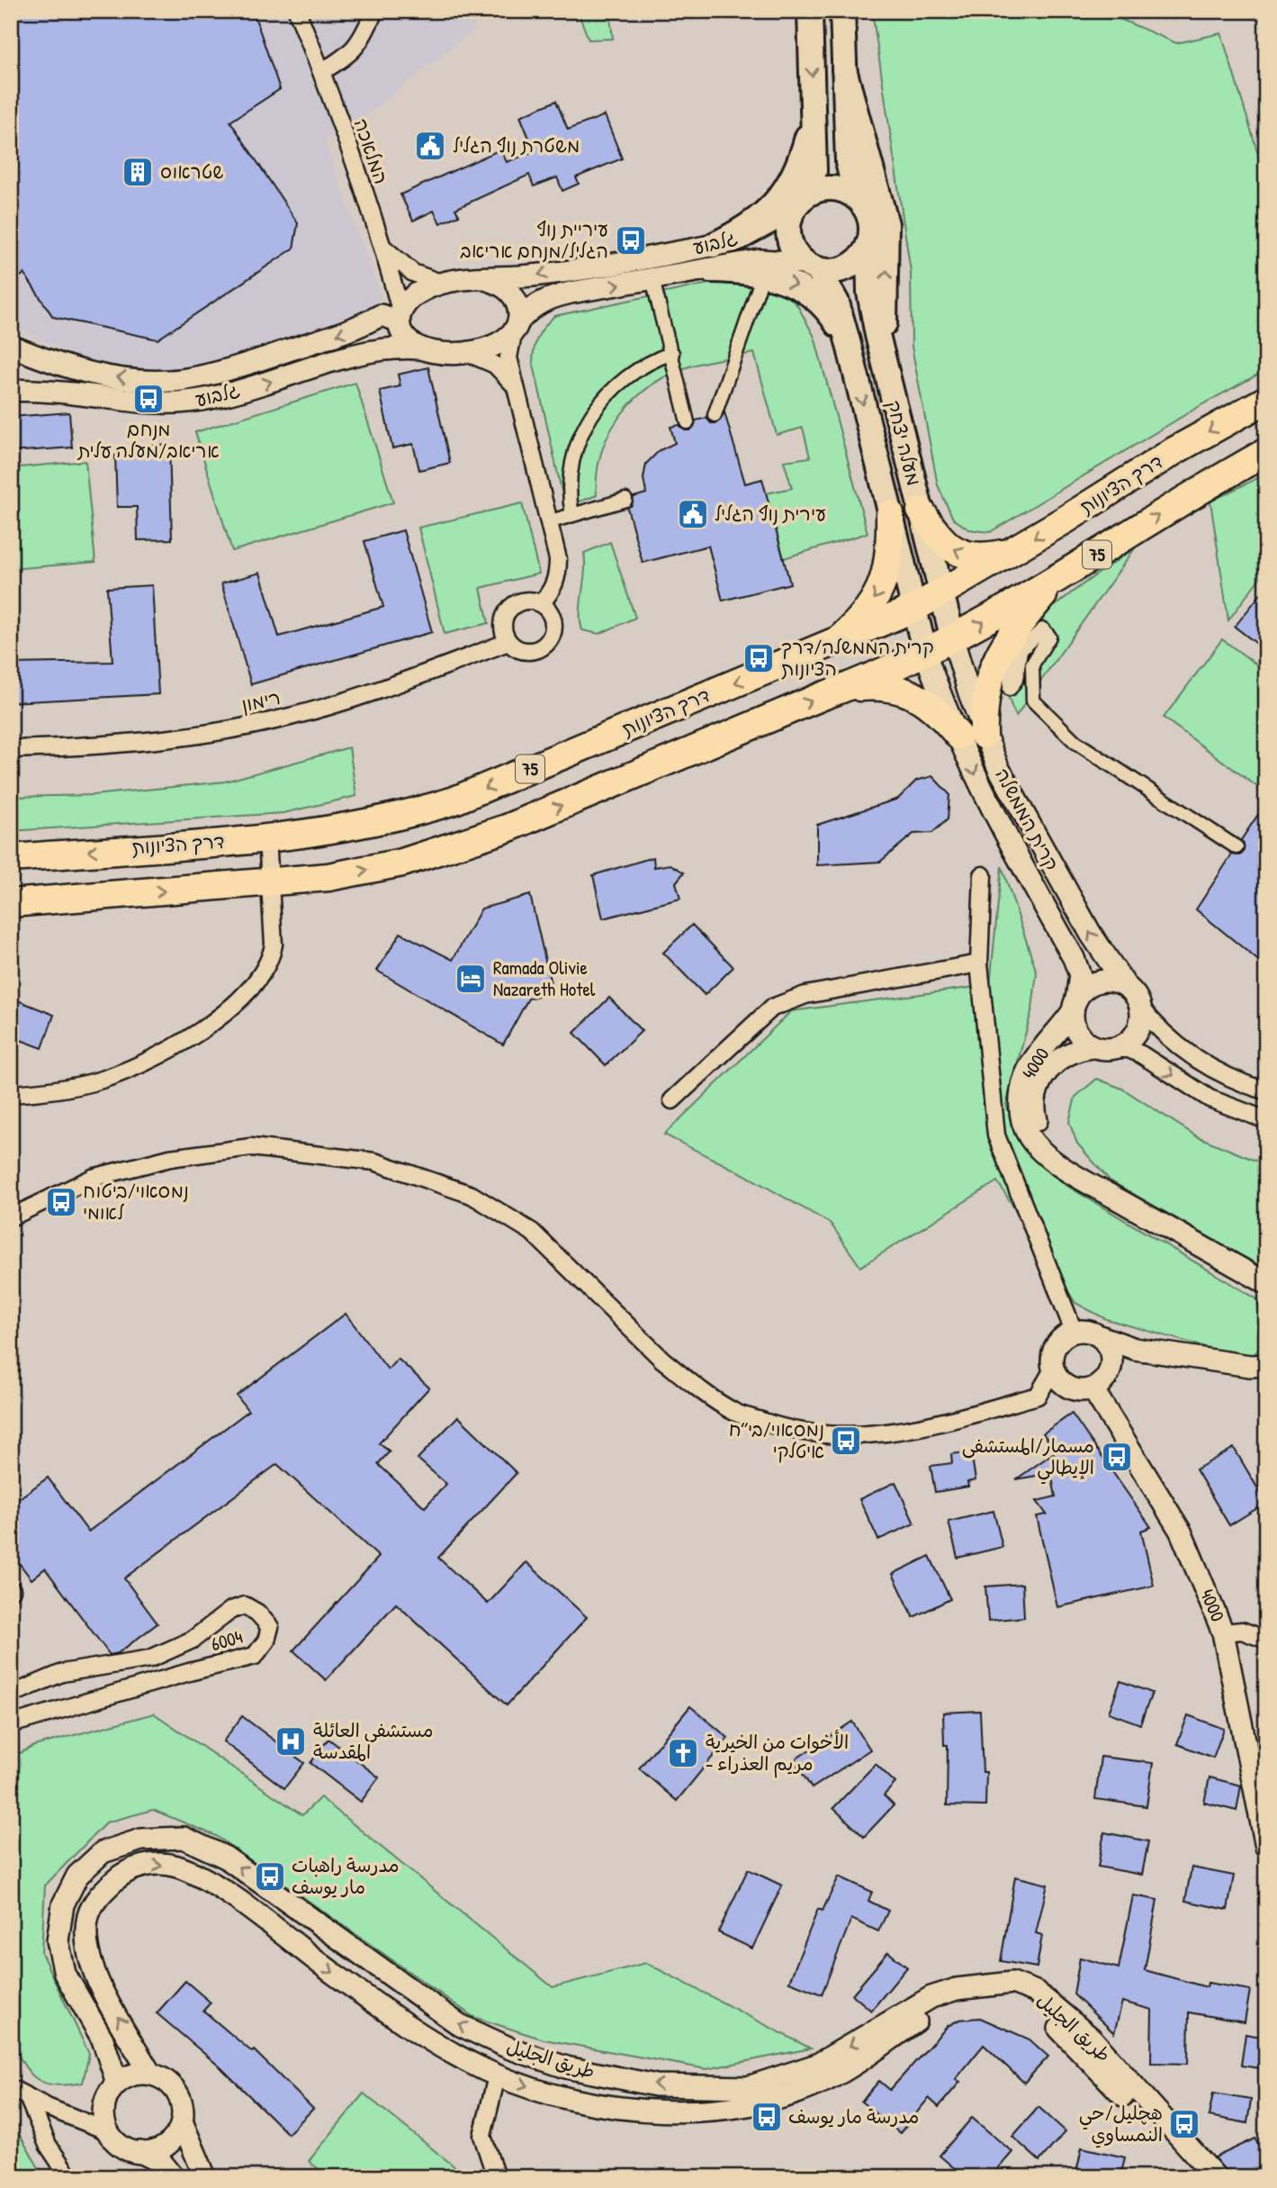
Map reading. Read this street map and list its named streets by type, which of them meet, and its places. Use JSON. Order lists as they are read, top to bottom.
{
  "streets": {
    "highway": ["דרך הציונות", "75"],
    "main road": ["מעלה יצחק"],
    "street": [
      "המלאכה",
      "גלבוע",
      "רימון",
      "קרית הממשלה",
      "4000",
      "6004",
      "طريق الجليل"
    ]
  },
  "crossings": [
    ["המלאכה", "גלבוע"],
    ["גלבוע", "מעלה יצחק"],
    ["מעלה יצחק", "דרך הציונות"],
    ["מעלה יצחק", "75"],
    ["מעלה יצחק", "קרית הממשלה"],
    ["75", "קרית הממשלה"],
    ["קרית הממשלה", "4000"]
  ],
  "places": {
    "public building": ["משטרת נוף הגליל", "עירית נוף הגליל"],
    "building": ["שטראוס"],
    "bus stop": [
      "עיריית נוף הגליל/מנחם אריאב",
      "מנחם אריאב/מעלה עלית",
      "קרית הממשלה/דרך הציונות",
      "נמסאוי/ביטוח לאומי",
      "נמסאוי/בי״ח איטלקי",
      "مسمار/المستشفى الإيطالي",
      "مدرسة راهبات مار يوسف",
      "مدرسة مار يوسف",
      "هچليل/حي النمساوي"
    ],
    "hotel": ["Ramada Olivie Nazareth Hotel"],
    "hospital": ["مستشفى العائلة المقدسة"],
    "church": ["الأخوات من الخيرية - مريم العذراء"]
  }
}
